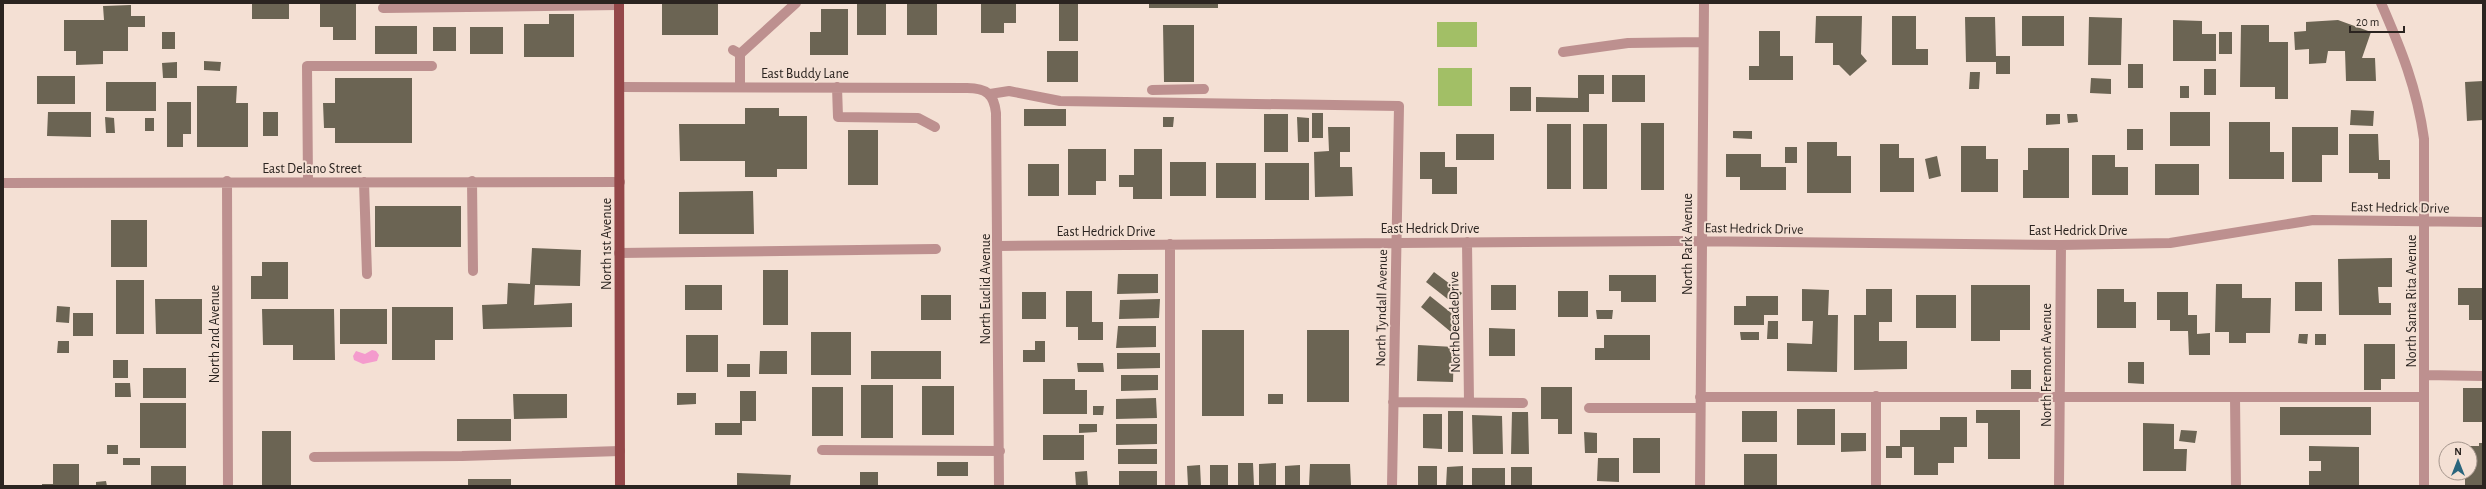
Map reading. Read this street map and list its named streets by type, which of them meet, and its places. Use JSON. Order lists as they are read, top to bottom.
{
  "streets": {
    "main road": ["North 1st Avenue"],
    "street": [
      "East Buddy Lane",
      "East Delano Street",
      "East Hedrick Drive",
      "North Park Avenue",
      "North Euclid Avenue",
      "North Santa Rita Avenue",
      "North Tyndall Avenue",
      "NorthDecadeDrive",
      "North 2nd Avenue",
      "North Fremont Avenue"
    ]
  },
  "crossings": [
    ["East Buddy Lane", "North 1st Avenue"],
    ["East Buddy Lane", "North Euclid Avenue"],
    ["East Buddy Lane", "North Tyndall Avenue"],
    ["East Delano Street", "North 1st Avenue"],
    ["East Delano Street", "North 2nd Avenue"],
    ["East Hedrick Drive", "North Park Avenue"],
    ["East Hedrick Drive", "North Euclid Avenue"],
    ["East Hedrick Drive", "North Santa Rita Avenue"],
    ["East Hedrick Drive", "North Tyndall Avenue"],
    ["East Hedrick Drive", "NorthDecadeDrive"],
    ["East Hedrick Drive", "North Fremont Avenue"],
    ["North Euclid Avenue", "North Tyndall Avenue"]
  ],
  "scale_bar": "20 m",
  "north": "top"
}
